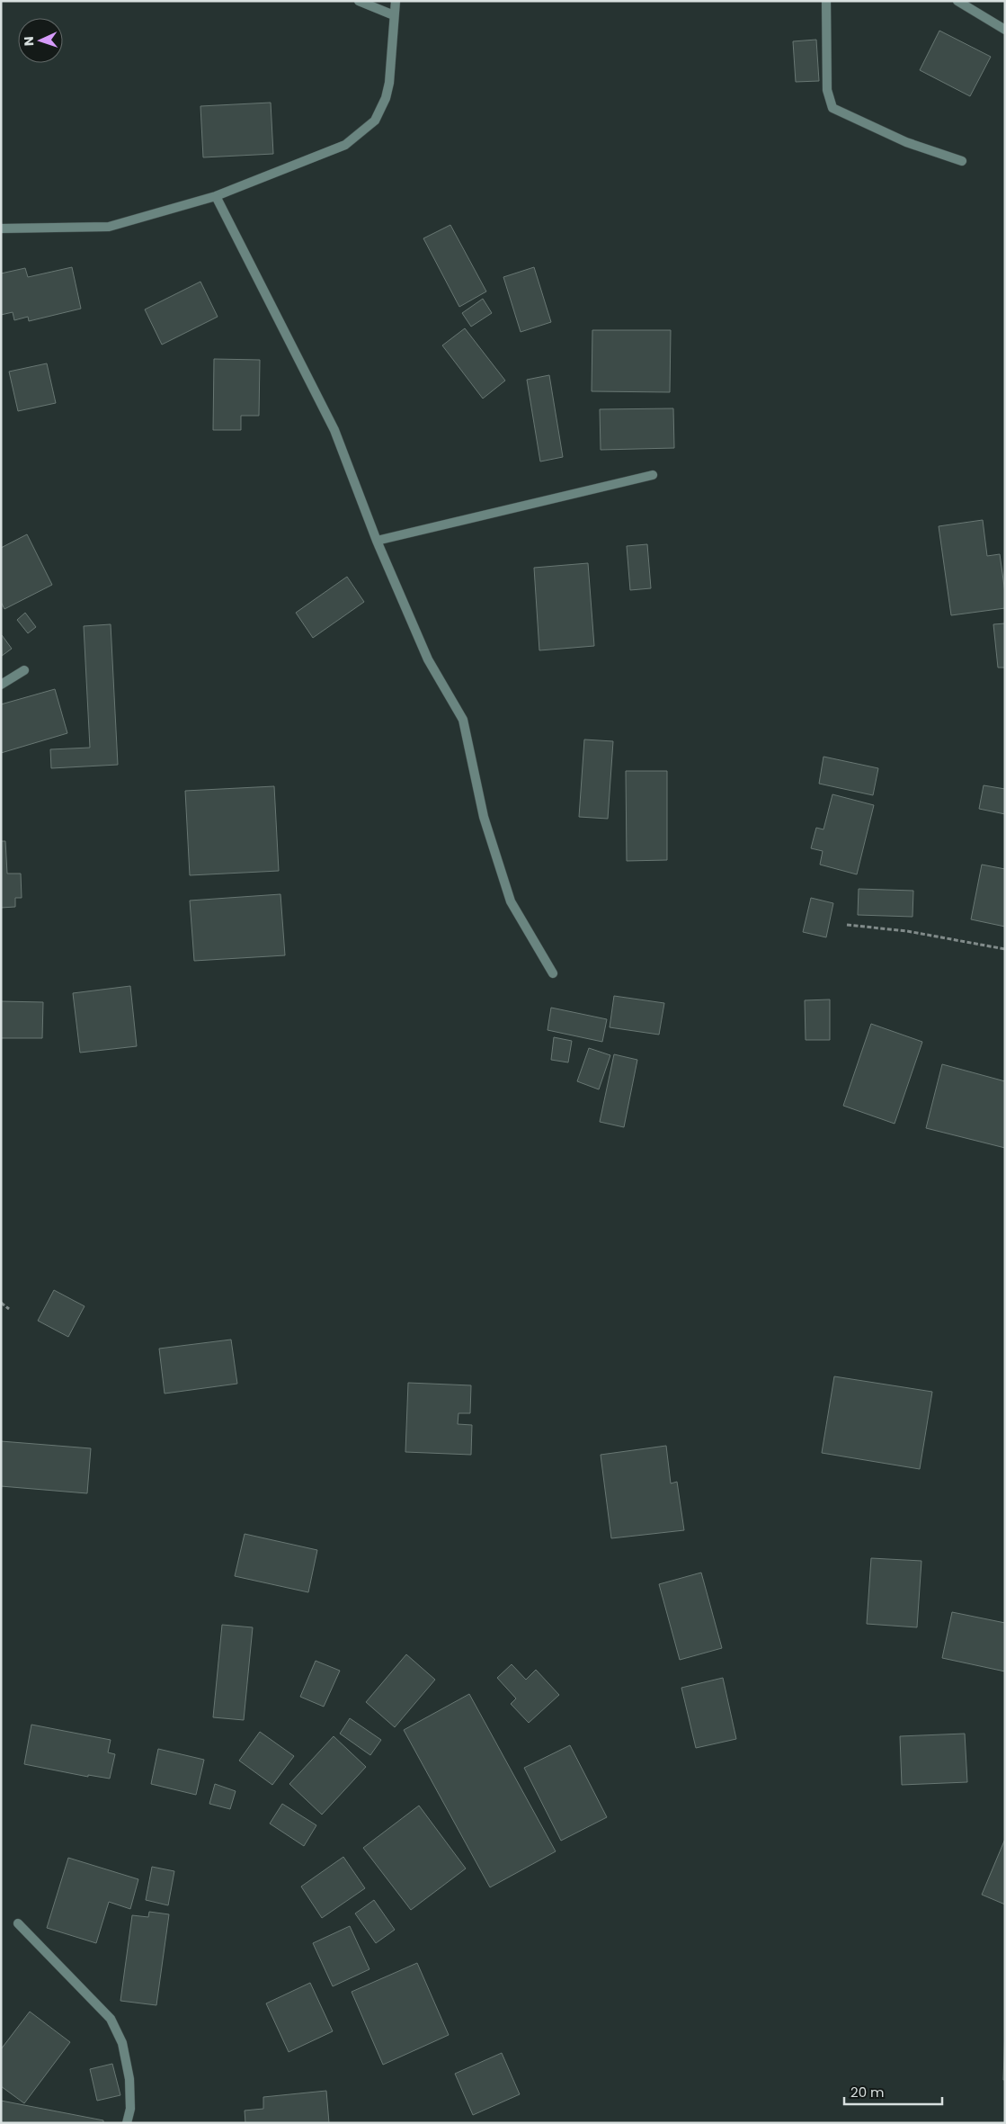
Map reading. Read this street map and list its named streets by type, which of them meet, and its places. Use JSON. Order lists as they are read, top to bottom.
{
  "scale_bar": "20 m",
  "north": "left"
}
